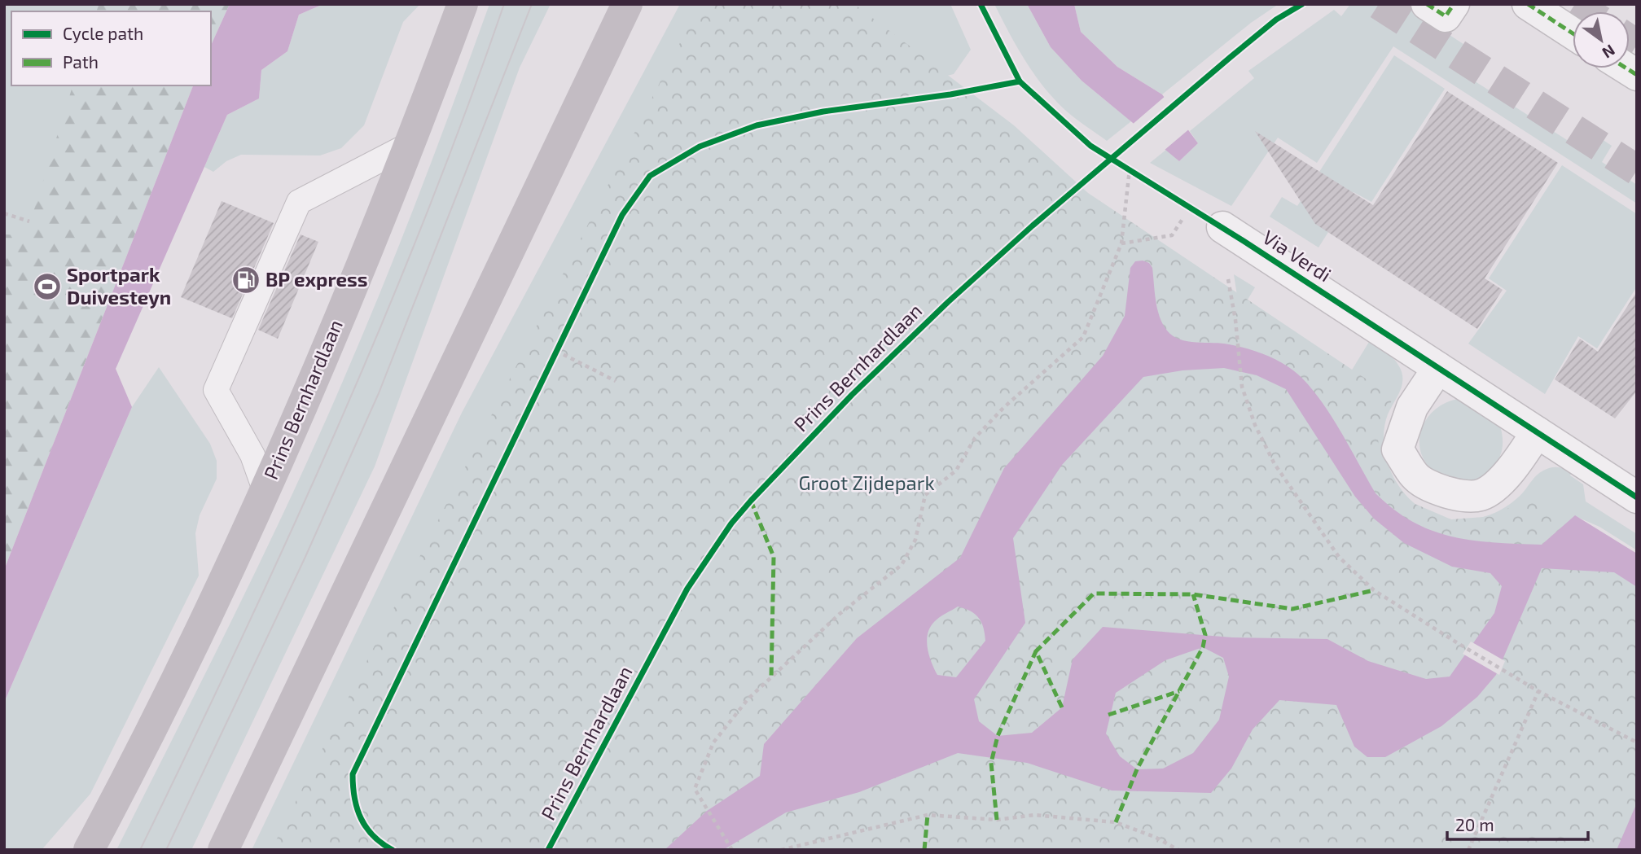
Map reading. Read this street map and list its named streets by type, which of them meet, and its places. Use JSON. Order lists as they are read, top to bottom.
{
  "streets": {
    "main road": ["Prins Bernhardlaan"],
    "street": ["Via Verdi"]
  },
  "parks": ["Groot Zijdepark"],
  "places": {
    "fuel station": ["BP express"],
    "sports": ["Sportpark Duivesteyn"]
  },
  "legend": ["Cycle path", "Path"],
  "scale_bar": "20 m",
  "north": "bottom right"
}
